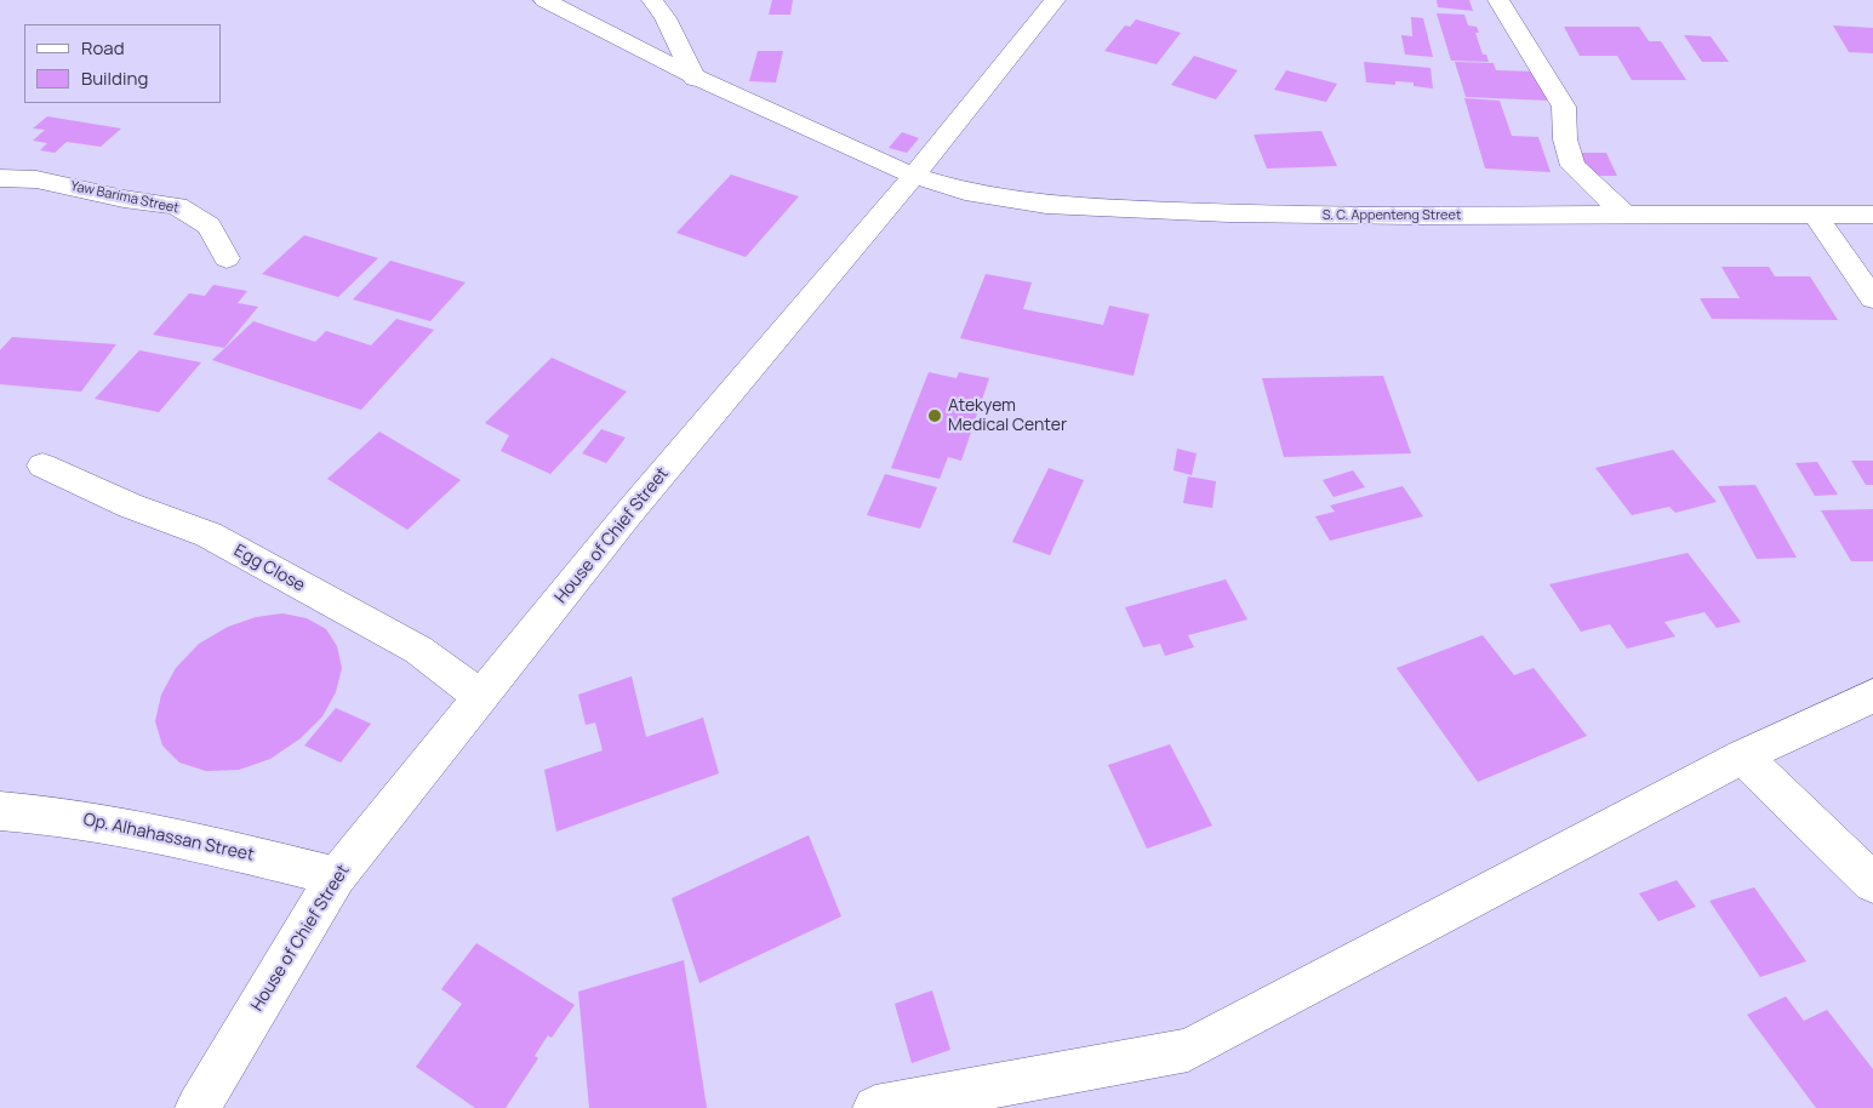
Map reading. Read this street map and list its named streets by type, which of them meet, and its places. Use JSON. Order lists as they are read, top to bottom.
{
  "streets": {
    "street": [
      "Yaw Barima Street",
      "S. C. Appenteng Street",
      "House of Chief Street",
      "Egg Close",
      "Op. Alhahassan Street"
    ]
  },
  "crossings": [
    ["S. C. Appenteng Street", "House of Chief Street"],
    ["House of Chief Street", "Egg Close"],
    ["House of Chief Street", "Op. Alhahassan Street"]
  ],
  "places": ["Atekyem Medical Center"],
  "legend": ["Road", "Building"]
}
